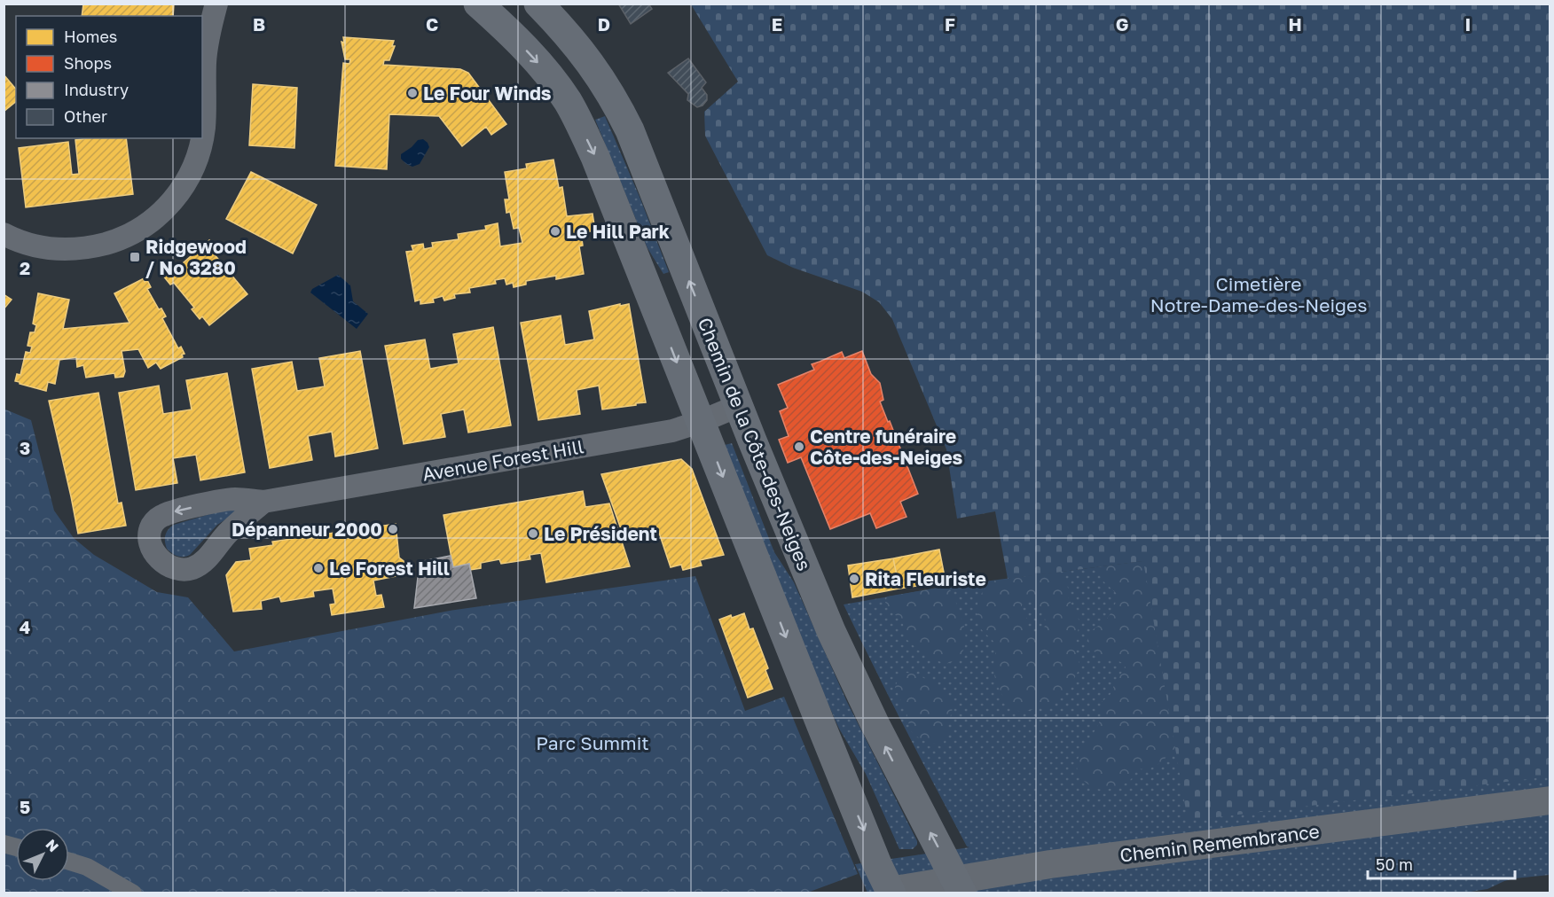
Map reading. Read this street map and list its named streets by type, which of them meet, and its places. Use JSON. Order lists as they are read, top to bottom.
{
  "streets": {
    "main road": ["Chemin de la Côte-des-Neiges"],
    "street": ["Avenue Forest Hill", "Chemin Remembrance"]
  },
  "crossings": [
    ["Chemin de la Côte-des-Neiges", "Avenue Forest Hill"],
    ["Chemin de la Côte-des-Neiges", "Chemin Remembrance"]
  ],
  "parks": ["Cimetière Notre-Dame-des-Neiges", "Parc Summit"],
  "places": {
    "other": [
      "Le Four Winds",
      "Le Hill Park",
      "Centre funéraire Côte-des-Neiges",
      "Dépanneur 2000",
      "Le Président",
      "Le Forest Hill",
      "Rita Fleuriste"
    ],
    "transit": ["Ridgewood / No 3280"]
  },
  "legend": [
    "Homes",
    "Shops",
    "Industry",
    "Other"
  ],
  "scale_bar": "50 m",
  "north": "top right",
  "grid": {
    "columns": [
      "B",
      "C",
      "D",
      "E",
      "F",
      "G",
      "H",
      "I"
    ],
    "rows": [
      "2",
      "3",
      "4",
      "5"
    ]
  }
}
